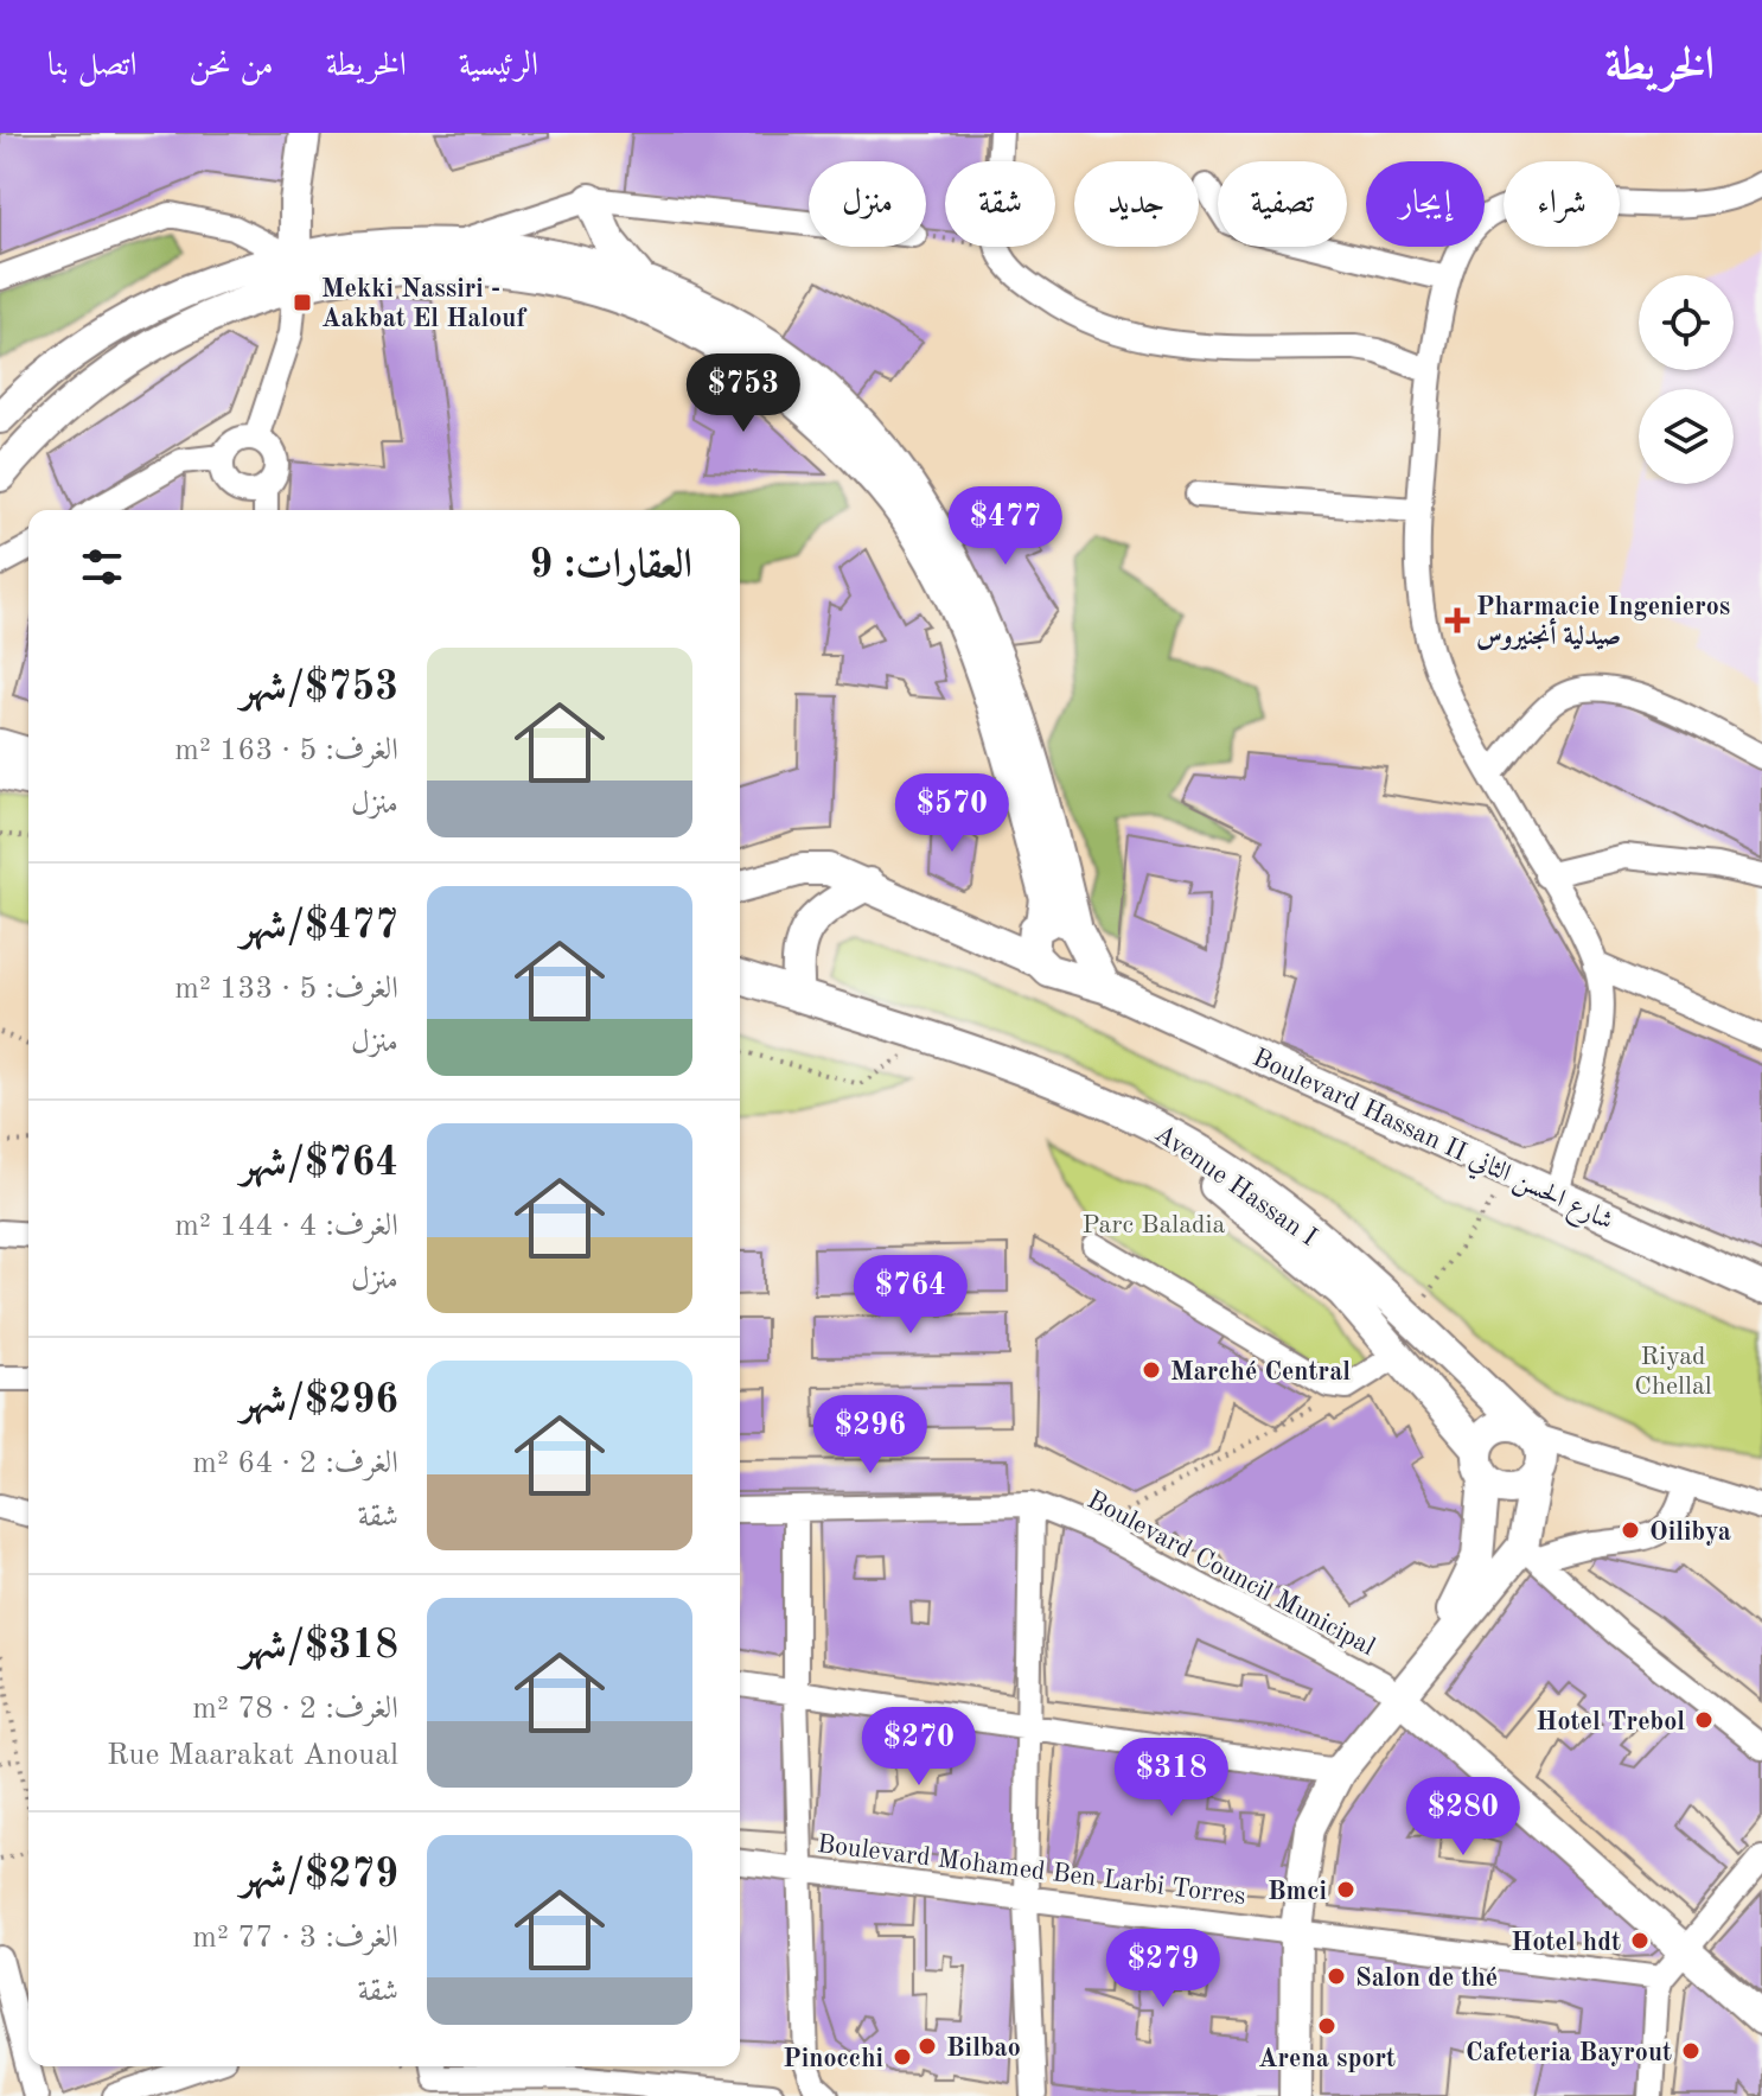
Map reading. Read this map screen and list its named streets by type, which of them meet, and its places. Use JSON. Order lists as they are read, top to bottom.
{
  "streets": {
    "main road": ["Boulevard Hassan II شارع الحسن الثاني", "Avenue Hassan I"],
    "street": ["Boulevard Council Municipal", "Boulevard Mohamed Ben Larbi Torres"]
  },
  "parks": ["Parc Baladia", "Riyad Chellal"],
  "places": {
    "transit": ["Mekki Nassiri - Aakbat El Halouf"],
    "health": ["Pharmacie Ingenieros صيدلية أنجنيروس"],
    "other": [
      "Marché Central",
      "Oilibya",
      "Hotel Trebol",
      "Bmci",
      "Hotel hdt",
      "Salon de thé",
      "Arena sport",
      "Bilbao",
      "Cafeteria Bayrout",
      "Pinocchi"
    ]
  },
  "page": {
    "header": "الخريطة",
    "nav": [
      "الرئيسية",
      "الخريطة",
      "من نحن",
      "اتصل بنا"
    ],
    "chip": [
      "شراء",
      "إيجار",
      "تصفية",
      "جديد",
      "شقة",
      "منزل"
    ],
    "price": [
      "$753",
      "$477",
      "$570",
      "$764",
      "$296",
      "$270",
      "$318",
      "$280",
      "$279"
    ],
    "heading": "العقارات: 9",
    "list": [
      {
        "name": "$753/شهر",
        "note": "الغرف: 5 · 163 m² · منزل"
      },
      {
        "name": "$477/شهر",
        "note": "الغرف: 5 · 133 m² · منزل"
      },
      {
        "name": "$764/شهر",
        "note": "الغرف: 4 · 144 m² · منزل"
      },
      {
        "name": "$296/شهر",
        "note": "الغرف: 2 · 64 m² · شقة"
      },
      {
        "name": "$318/شهر",
        "note": "الغرف: 2 · 78 m² · Rue Maarakat Anoual"
      },
      {
        "name": "$279/شهر",
        "note": "الغرف: 3 · 77 m² · شقة"
      }
    ]
  }
}
